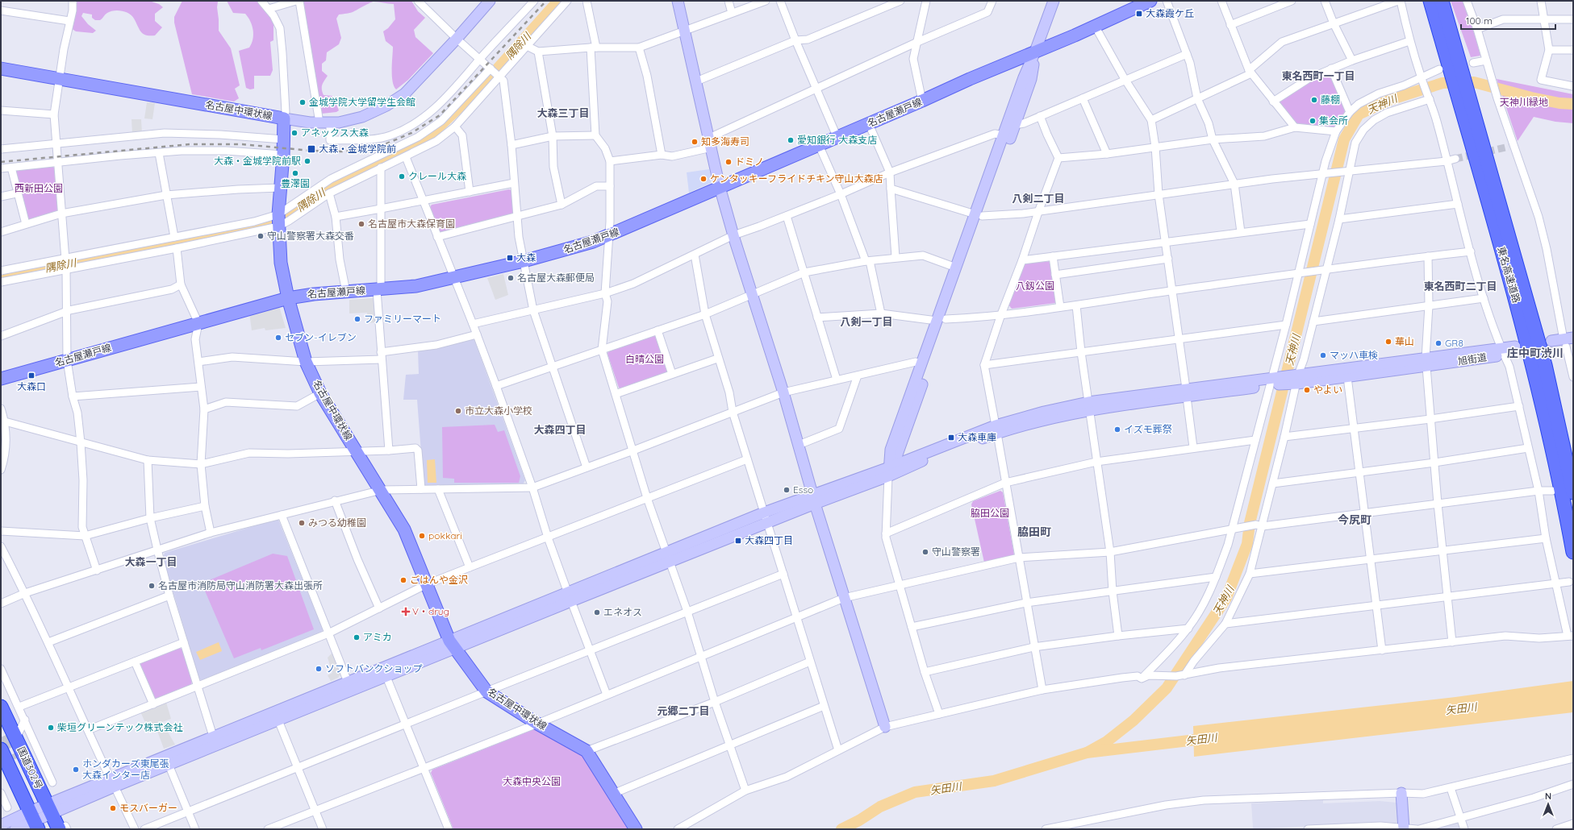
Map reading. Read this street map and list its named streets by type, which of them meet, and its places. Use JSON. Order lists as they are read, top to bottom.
{
  "streets": {
    "highway": ["東名高速道路", "国道302号"],
    "main road": ["名古屋中環状線", "名古屋瀬戸線"],
    "street": ["旭街道"]
  },
  "crossings": [
    ["名古屋中環状線", "名古屋瀬戸線"]
  ],
  "districts": [
    "東名西町一丁目",
    "大森三丁目",
    "八剣二丁目",
    "東名西町二丁目",
    "八剣一丁目",
    "庄中町渋川",
    "大森四丁目",
    "今尻町",
    "脇田町",
    "大森一丁目",
    "元郷二丁目"
  ],
  "water": ["隅除川", "天神川", "矢田川"],
  "parks": [
    "天神川緑地",
    "西新田公園",
    "八釼公園",
    "白晴公園",
    "脇田公園",
    "大森中央公園"
  ],
  "places": {
    "transit": [
      "大森霞ケ丘",
      "大森・金城学院前",
      "大森",
      "大森口",
      "大森車庫",
      "大森四丁目"
    ],
    "other": [
      "藤棚",
      "金城学院大学留学生会館",
      "集会所",
      "アネックス大森",
      "愛知銀行 大森支店",
      "知多海寿司",
      "大森・金城学院前駅",
      "ドミノ",
      "豊澤園",
      "クレール大森",
      "ケンタッキーフライドチキン守山大森店",
      "名古屋市大森保育園",
      "守山警察署大森交番",
      "名古屋大森郵便局",
      "ファミリーマート",
      "セブン-イレブン",
      "華山",
      "GR8",
      "マッハ車検",
      "やよい",
      "市立大森小学校",
      "イズモ葬祭",
      "Esso",
      "みつる幼稚園",
      "pokkari",
      "守山警察署",
      "ごはんや金沢",
      "名古屋市消防局守山消防署大森出張所",
      "エネオス",
      "アミカ",
      "ソフトバンクショップ",
      "柴垣グリーンテック株式会社",
      "ホンダカーズ東尾張 大森インター店",
      "モスバーガー"
    ],
    "health": ["V・drug"]
  },
  "scale_bar": "100 m",
  "north": "top"
}
